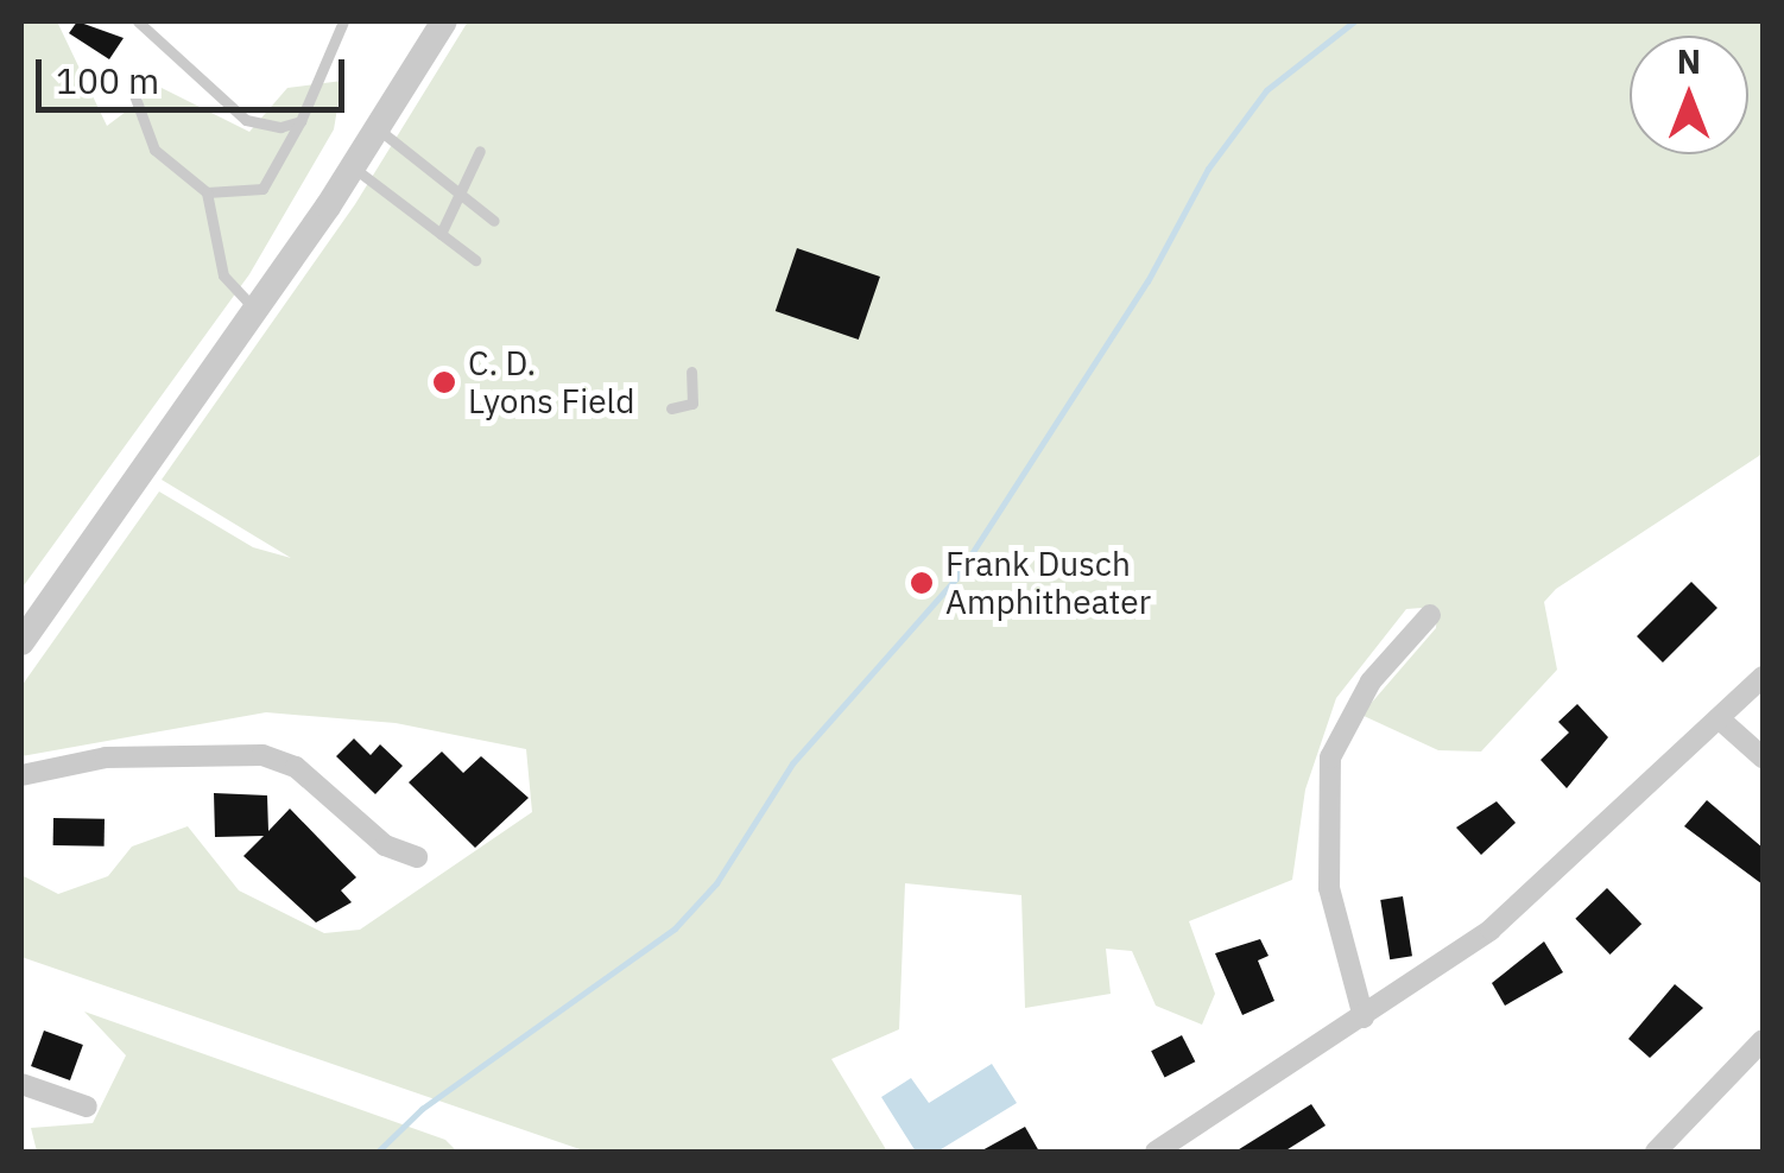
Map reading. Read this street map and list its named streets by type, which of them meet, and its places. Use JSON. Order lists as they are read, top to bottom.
{
  "places": ["C. D. Lyons Field", "Frank Dusch Amphitheater"],
  "scale_bar": "100 m",
  "north": "top"
}
